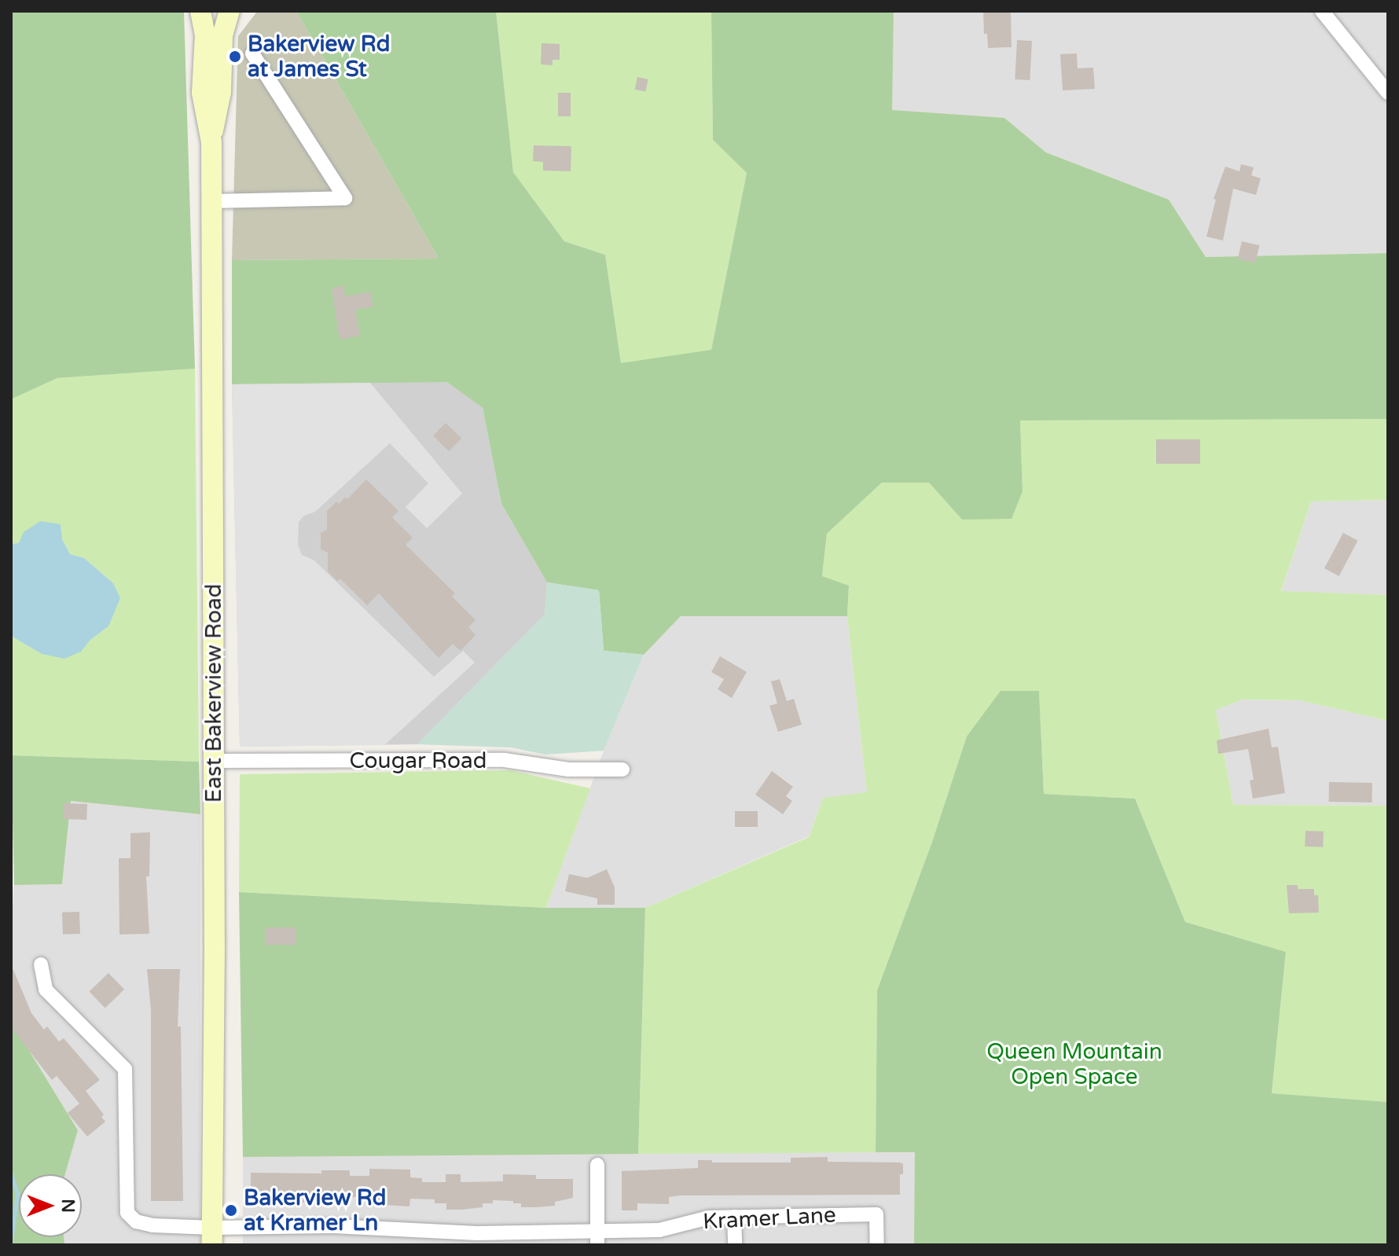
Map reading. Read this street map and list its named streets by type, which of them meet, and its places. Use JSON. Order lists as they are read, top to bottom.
{
  "streets": {
    "main road": ["East Bakerview Road"],
    "street": ["Cougar Road", "Kramer Lane"]
  },
  "crossings": [
    ["East Bakerview Road", "Cougar Road"],
    ["East Bakerview Road", "Kramer Lane"]
  ],
  "parks": ["Queen Mountain Open Space"],
  "places": ["Bakerview Rd at James St", "Bakerview Rd at Kramer Ln"],
  "north": "right"
}
